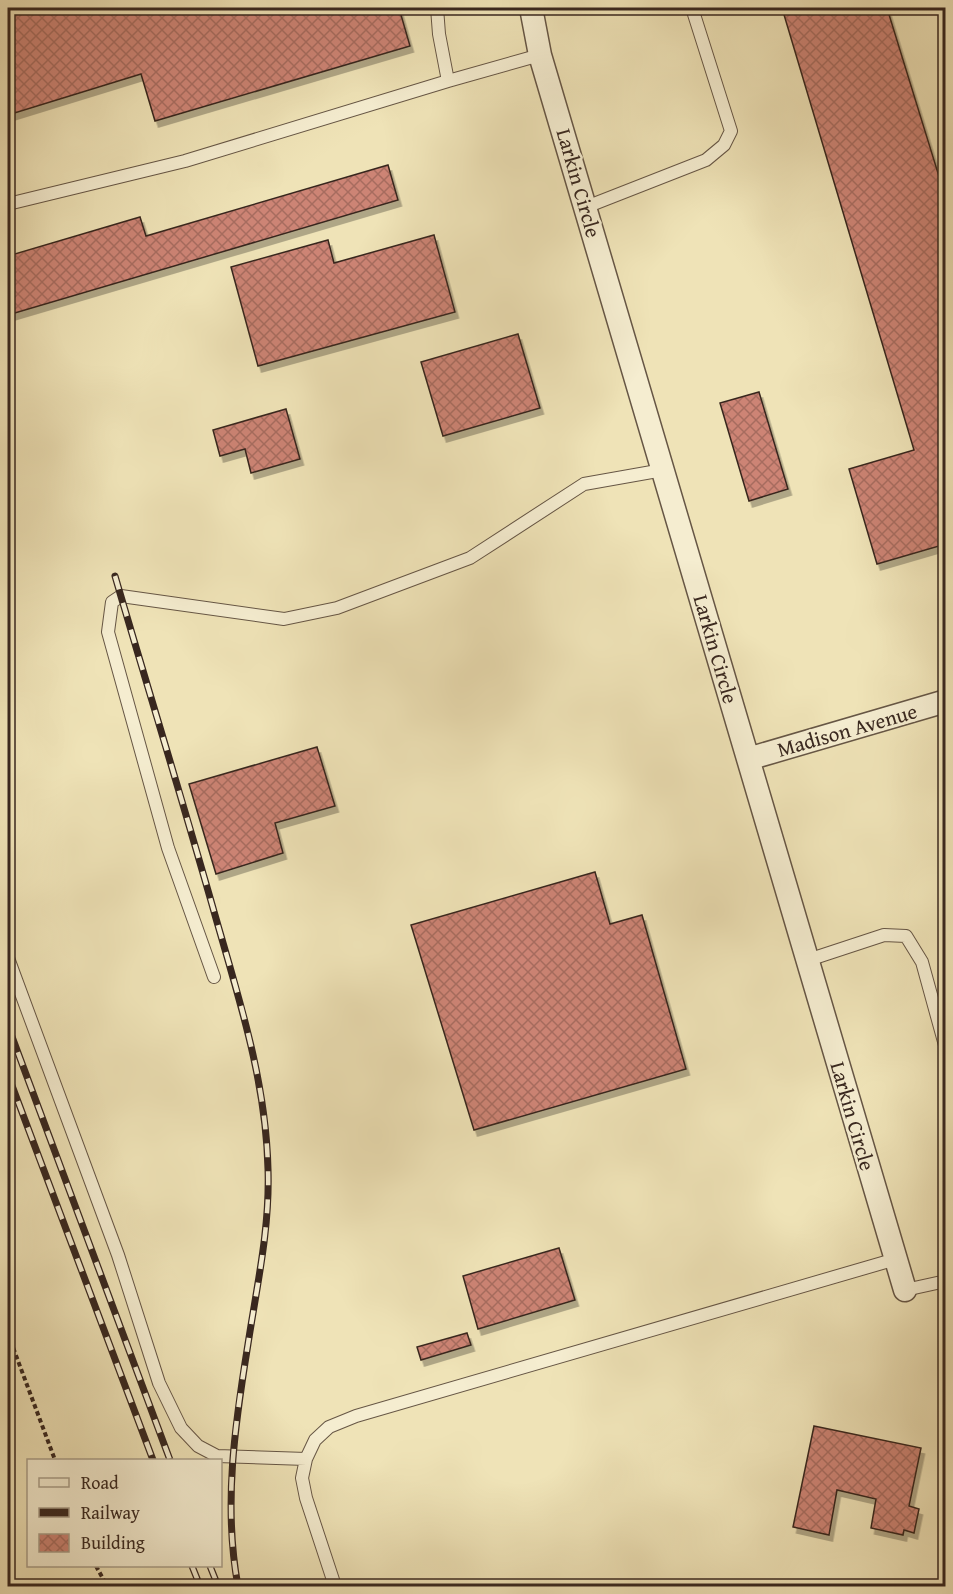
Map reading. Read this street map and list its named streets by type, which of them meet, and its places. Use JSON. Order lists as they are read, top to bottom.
{
  "streets": {
    "street": ["Larkin Circle", "Madison Avenue"]
  },
  "crossings": [
    ["Larkin Circle", "Madison Avenue"]
  ],
  "legend": ["Road", "Railway", "Building"]
}
